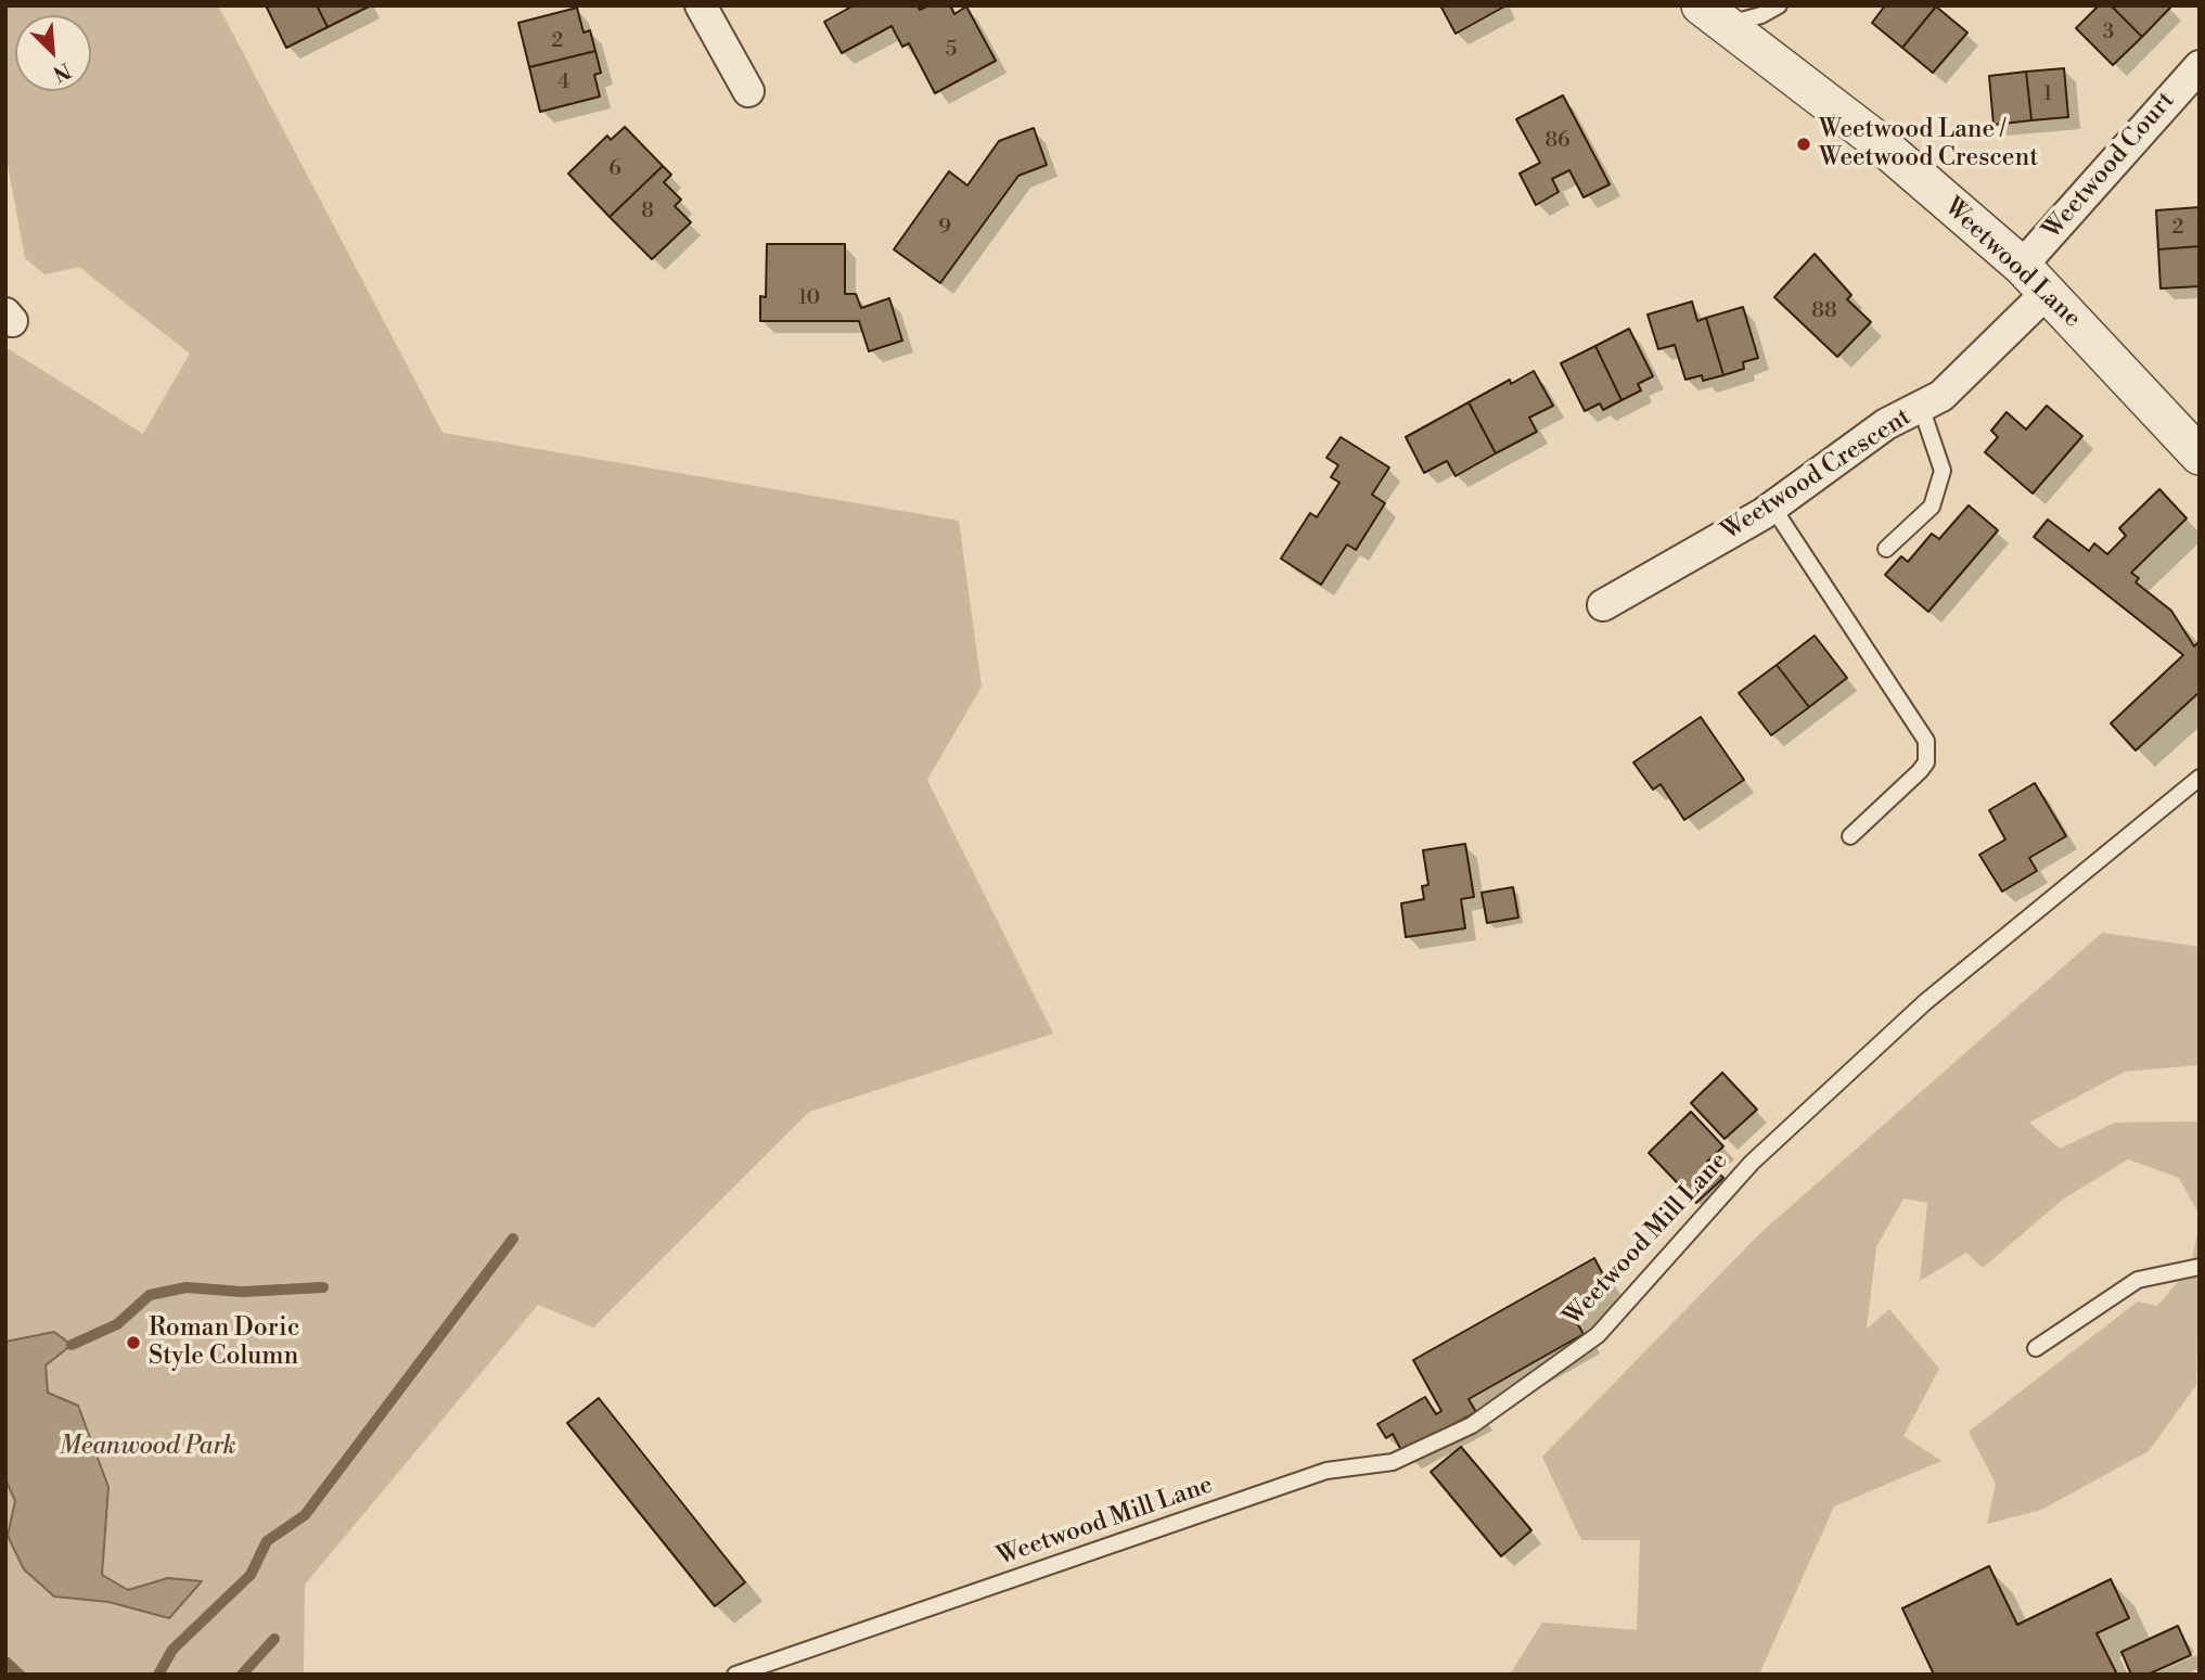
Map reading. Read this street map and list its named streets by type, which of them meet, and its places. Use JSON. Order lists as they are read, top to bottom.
{
  "streets": {
    "street": ["Weetwood Court", "Weetwood Lane", "Weetwood Crescent"],
    "lane": ["Weetwood Mill Lane"]
  },
  "crossings": [
    ["Weetwood Court", "Weetwood Lane"],
    ["Weetwood Court", "Weetwood Crescent"],
    ["Weetwood Lane", "Weetwood Crescent"]
  ],
  "parks": ["Meanwood Park"],
  "places": ["Weetwood Lane / Weetwood Crescent", "Roman Doric Style Column"],
  "house_numbers": [
    "3",
    "2",
    "5",
    "4",
    "1",
    "86",
    "6",
    "8",
    "9",
    "2",
    "10",
    "88"
  ],
  "north": "bottom right"
}
